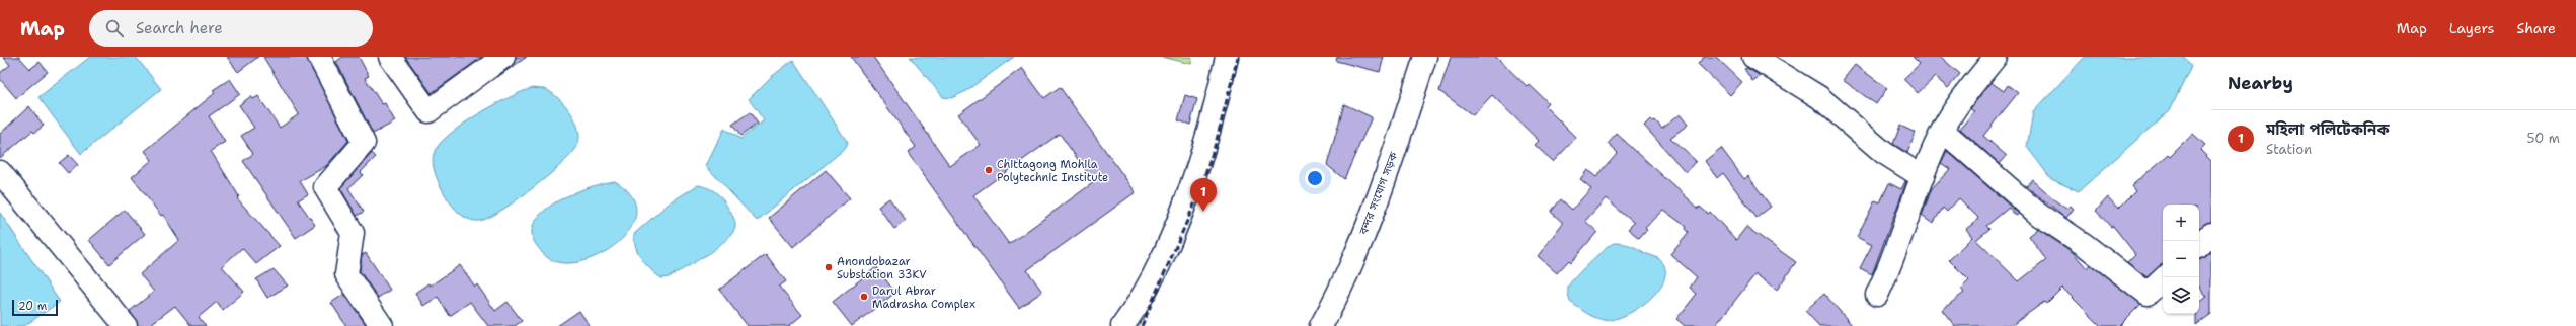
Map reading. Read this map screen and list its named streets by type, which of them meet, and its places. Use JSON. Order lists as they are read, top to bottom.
{
  "streets": {
    "main road": ["বন্দর সংযোগ সড়ক"]
  },
  "places": ["Chittagong Mohila Polytechnic Institute", "Anondobazar Substation 33KV", "Darul Abrar Madrasha Complex"],
  "scale_bar": "20 m",
  "page": {
    "header": "Map",
    "search": "Search here",
    "nav": ["Map", "Layers", "Share"],
    "heading": "Nearby",
    "list": [
      {
        "mark": "1",
        "name": "মহিলা পলিটেকনিক",
        "note": "Station",
        "value": "50 m"
      }
    ],
    "pins": "1",
    "map_buttons": ["+", "−"],
    "scale": "20 m"
  }
}
